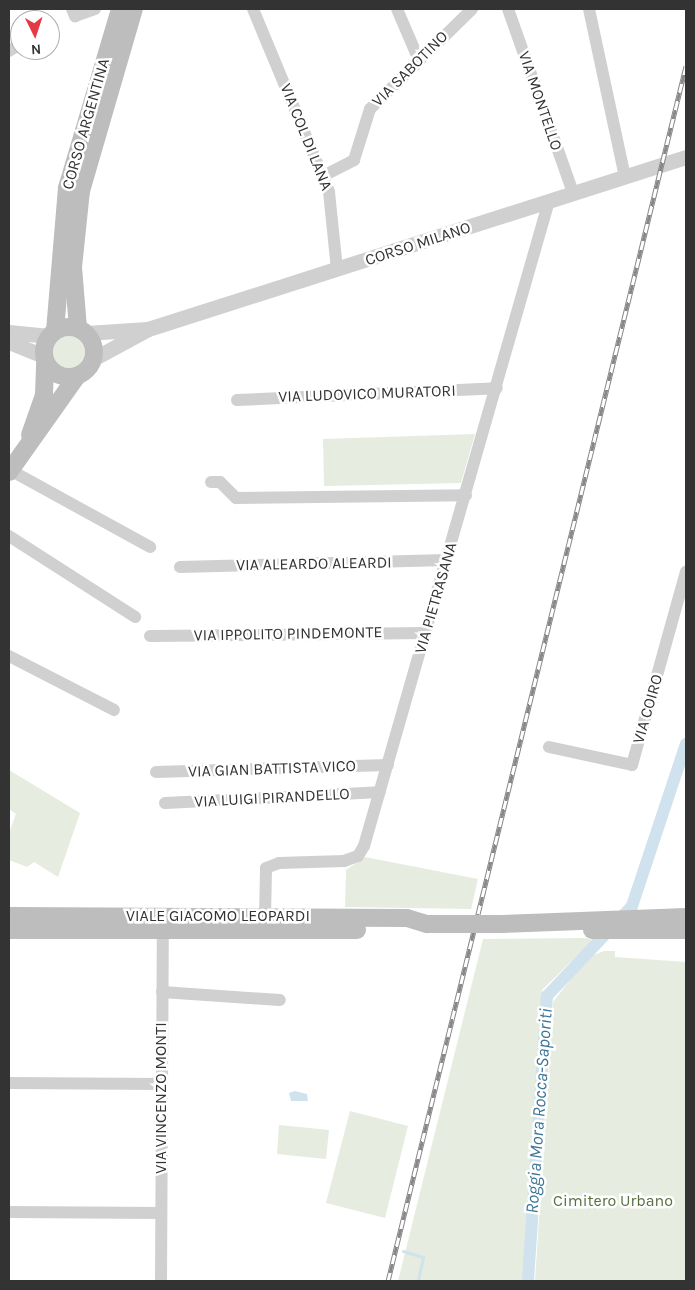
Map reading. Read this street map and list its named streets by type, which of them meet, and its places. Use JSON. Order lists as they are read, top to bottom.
{
  "streets": {
    "main road": ["CORSO ARGENTINA", "VIALE GIACOMO LEOPARDI"],
    "street": [
      "VIA SABOTINO",
      "VIA MONTELLO",
      "VIA COL DI LANA",
      "CORSO MILANO",
      "VIA LUDOVICO MURATORI",
      "VIA ALEARDO ALEARDI",
      "VIA PIETRASANA",
      "VIA IPPOLITO PINDEMONTE",
      "VIA COIRO",
      "VIA GIAN BATTISTA VICO",
      "VIA LUIGI PIRANDELLO",
      "VIA VINCENZO MONTI"
    ]
  },
  "crossings": [
    ["VIA SABOTINO", "VIA COL DI LANA"],
    ["VIA MONTELLO", "CORSO MILANO"],
    ["CORSO ARGENTINA", "CORSO MILANO"],
    ["VIA COL DI LANA", "CORSO MILANO"],
    ["CORSO MILANO", "VIA PIETRASANA"],
    ["VIA LUDOVICO MURATORI", "VIA PIETRASANA"],
    ["VIA ALEARDO ALEARDI", "VIA PIETRASANA"],
    ["VIA PIETRASANA", "VIA IPPOLITO PINDEMONTE"],
    ["VIA PIETRASANA", "VIA GIAN BATTISTA VICO"],
    ["VIA PIETRASANA", "VIA LUIGI PIRANDELLO"],
    ["VIA PIETRASANA", "VIALE GIACOMO LEOPARDI"],
    ["VIALE GIACOMO LEOPARDI", "VIA VINCENZO MONTI"]
  ],
  "water": ["Roggia Mora Rocca-Saporiti"],
  "parks": ["Cimitero Urbano"],
  "north": "bottom"
}
